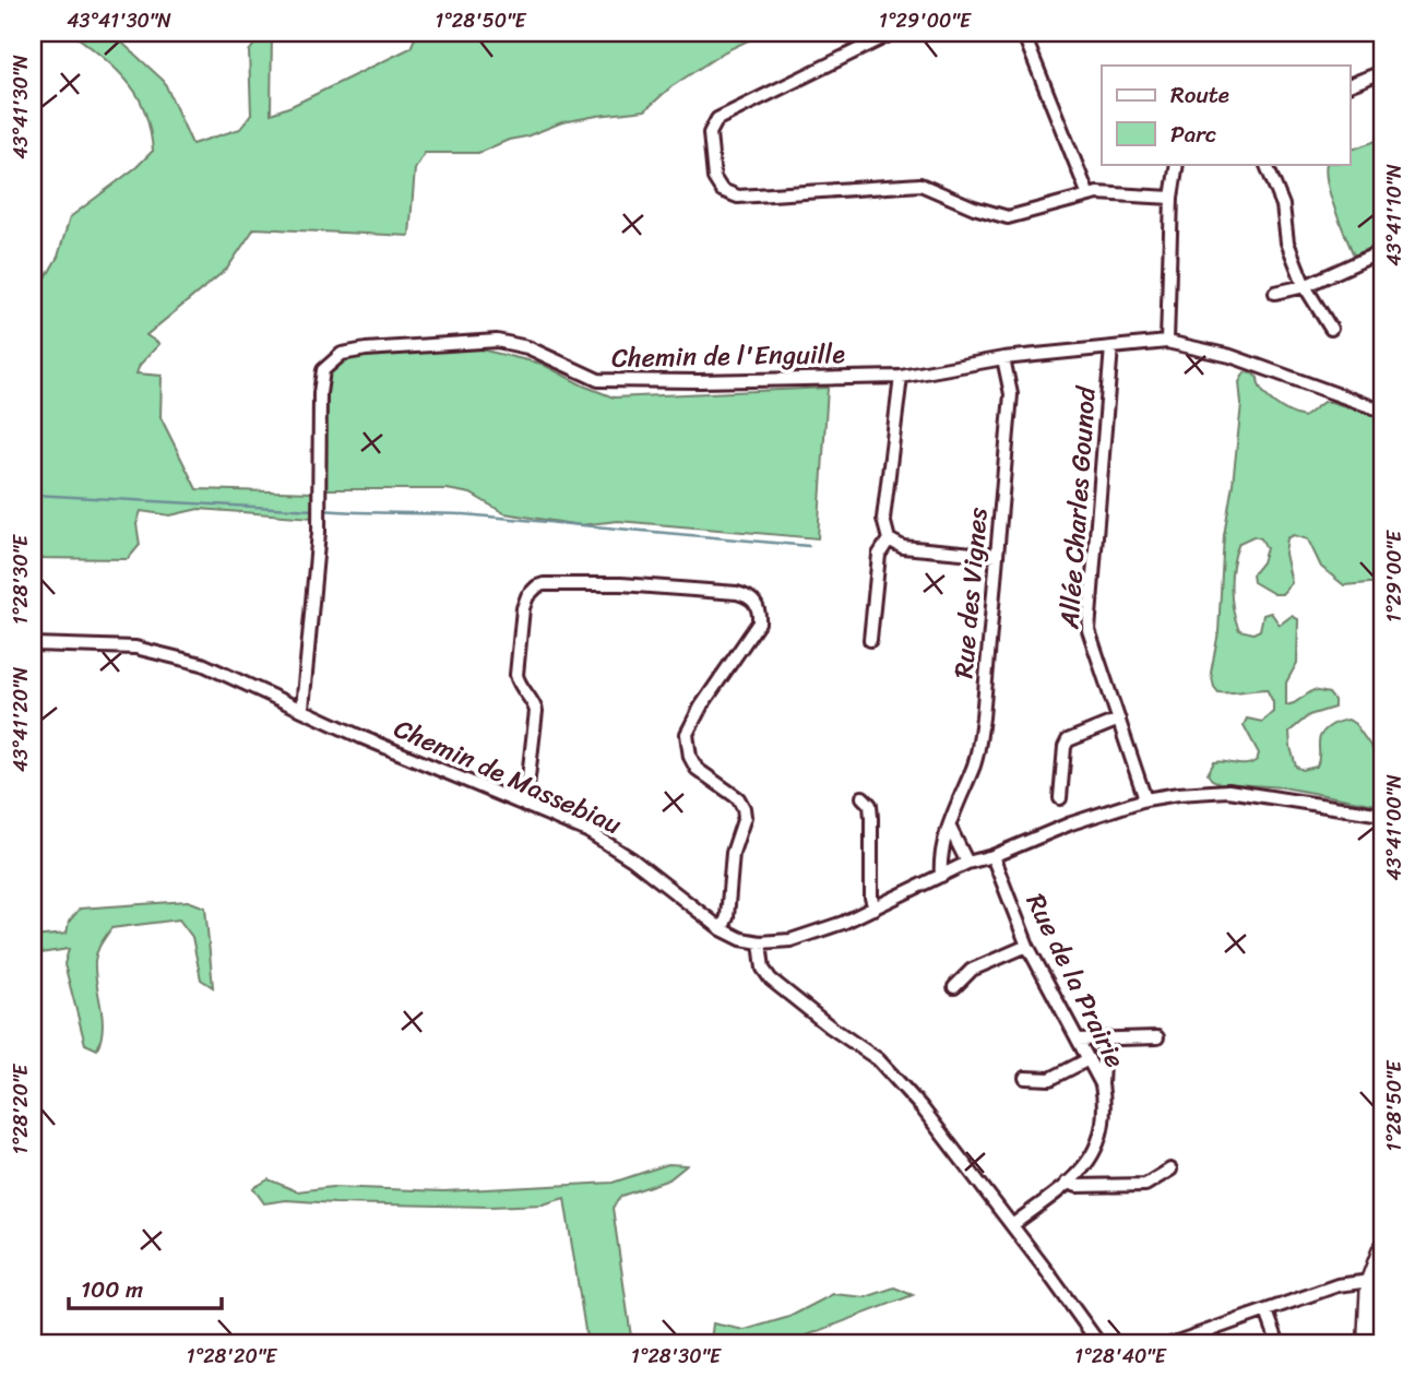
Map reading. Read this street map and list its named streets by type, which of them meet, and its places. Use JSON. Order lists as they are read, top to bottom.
{
  "streets": {
    "street": [
      "Chemin de l'Enguille",
      "Allée Charles Gounod",
      "Rue des Vignes",
      "Chemin de Massebiau",
      "Rue de la Prairie"
    ]
  },
  "crossings": [
    ["Chemin de l'Enguille", "Allée Charles Gounod"],
    ["Chemin de l'Enguille", "Rue des Vignes"],
    ["Chemin de l'Enguille", "Chemin de Massebiau"],
    ["Allée Charles Gounod", "Chemin de Massebiau"],
    ["Rue des Vignes", "Chemin de Massebiau"],
    ["Chemin de Massebiau", "Rue de la Prairie"]
  ],
  "legend": ["Route", "Parc"],
  "scale_bar": "100 m",
  "coordinates": [
    "43°41'30\"N",
    "1°28'50\"E",
    "1°29'00\"E",
    "43°41'10\"N",
    "1°28'30\"E",
    "43°41'20\"N",
    "43°41'00\"N",
    "1°28'20\"E",
    "1°28'40\"E"
  ]
}
